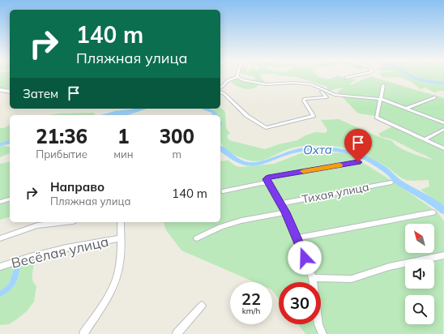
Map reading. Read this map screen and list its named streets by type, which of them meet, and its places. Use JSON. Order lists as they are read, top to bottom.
{
  "streets": {
    "street": ["Тихая улица", "Весёлая улица"]
  },
  "water": ["Охта"],
  "north": "top left",
  "page": {
    "turn": ["140 m", "Пляжная улица"],
    "then": "Затем",
    "eta": [
      "21:36",
      "Прибытие",
      "1",
      "мин",
      "300",
      "m"
    ],
    "list": [
      {
        "name": "Направо",
        "note": "Пляжная улица",
        "value": "140 m"
      }
    ],
    "speed": "22 km/h",
    "limit": "30"
  }
}
